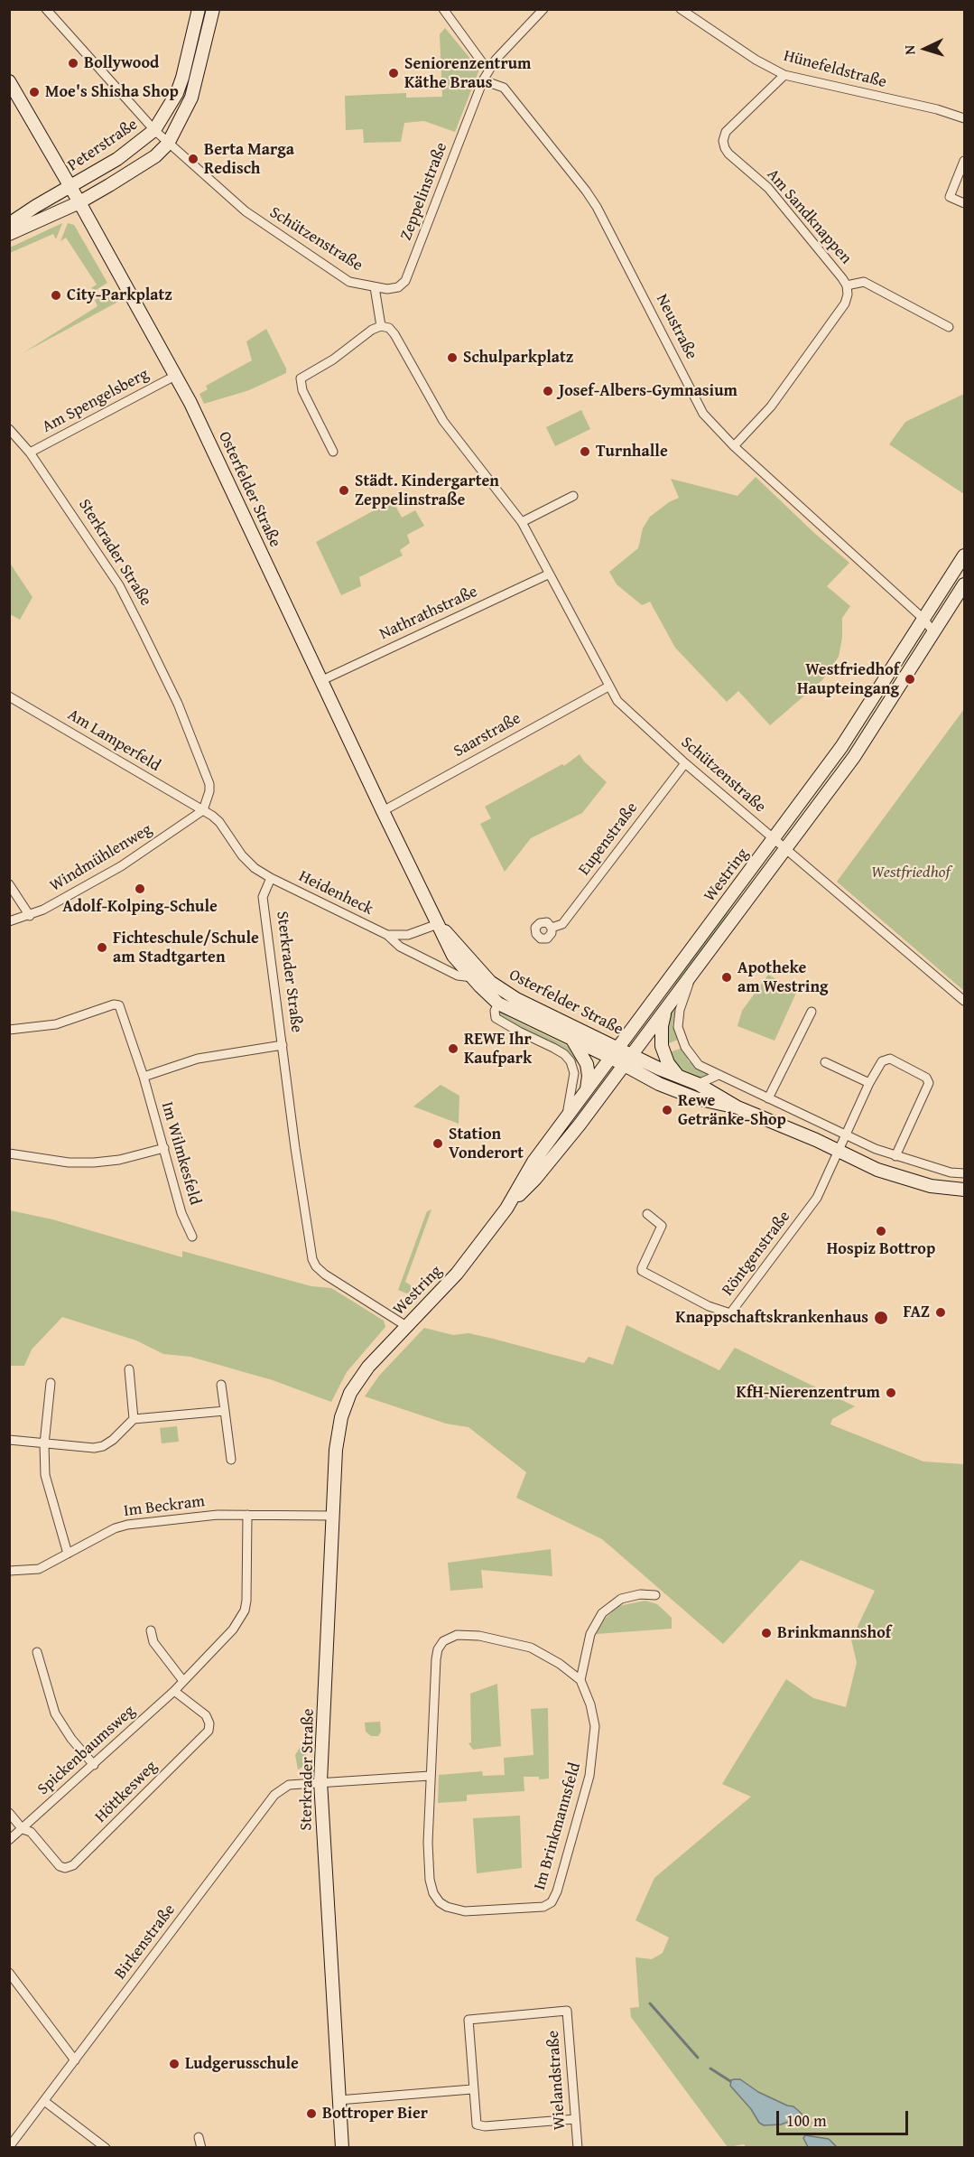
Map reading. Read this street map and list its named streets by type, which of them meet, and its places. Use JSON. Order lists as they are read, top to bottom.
{
  "streets": {
    "main road": [
      "Peterstraße",
      "Osterfelder Straße",
      "Sterkrader Straße",
      "Westring"
    ],
    "street": [
      "Hünefeldstraße",
      "Zeppelinstraße",
      "Am Sandknappen",
      "Schützenstraße",
      "Neustraße",
      "Am Spengelsberg",
      "Nathrathstraße",
      "Saarstraße",
      "Am Lamperfeld",
      "Eupenstraße",
      "Windmühlenweg",
      "Heidenheck",
      "Im Wilmkesfeld",
      "Röntgenstraße",
      "Im Beckram",
      "Spickenbaumsweg",
      "Höttkesweg",
      "Im Brinkmannsfeld",
      "Birkenstraße",
      "Wielandstraße"
    ]
  },
  "crossings": [
    ["Hünefeldstraße", "Am Sandknappen"],
    ["Peterstraße", "Schützenstraße"],
    ["Peterstraße", "Osterfelder Straße"],
    ["Zeppelinstraße", "Schützenstraße"],
    ["Zeppelinstraße", "Neustraße"],
    ["Am Sandknappen", "Neustraße"],
    ["Schützenstraße", "Nathrathstraße"],
    ["Schützenstraße", "Saarstraße"],
    ["Schützenstraße", "Eupenstraße"],
    ["Schützenstraße", "Westring"],
    ["Neustraße", "Westring"],
    ["Am Spengelsberg", "Osterfelder Straße"],
    ["Am Spengelsberg", "Sterkrader Straße"],
    ["Osterfelder Straße", "Nathrathstraße"],
    ["Osterfelder Straße", "Saarstraße"],
    ["Osterfelder Straße", "Westring"],
    ["Osterfelder Straße", "Heidenheck"],
    ["Osterfelder Straße", "Röntgenstraße"],
    ["Sterkrader Straße", "Am Lamperfeld"],
    ["Sterkrader Straße", "Windmühlenweg"],
    ["Sterkrader Straße", "Westring"],
    ["Sterkrader Straße", "Heidenheck"],
    ["Sterkrader Straße", "Im Beckram"],
    ["Sterkrader Straße", "Birkenstraße"],
    ["Am Lamperfeld", "Windmühlenweg"],
    ["Im Beckram", "Spickenbaumsweg"],
    ["Spickenbaumsweg", "Höttkesweg"]
  ],
  "parks": ["Westfriedhof"],
  "places": [
    "Bollywood",
    "Seniorenzentrum Käthe Braus",
    "Moe's Shisha Shop",
    "Berta Marga Redisch",
    "City-Parkplatz",
    "Schulparkplatz",
    "Josef-Albers-Gymnasium",
    "Turnhalle",
    "Städt. Kindergarten Zeppelinstraße",
    "Westfriedhof Haupteingang",
    "Adolf-Kolping-Schule",
    "Fichteschule/Schule am Stadtgarten",
    "Apotheke am Westring",
    "REWE Ihr Kaufpark",
    "Rewe Getränke-Shop",
    "Station Vonderort",
    "Hospiz Bottrop",
    "FAZ",
    "Knappschaftskrankenhaus",
    "KfH-Nierenzentrum",
    "Brinkmannshof",
    "Ludgerusschule",
    "Bottroper Bier"
  ],
  "scale_bar": "100 m",
  "north": "left"
}
